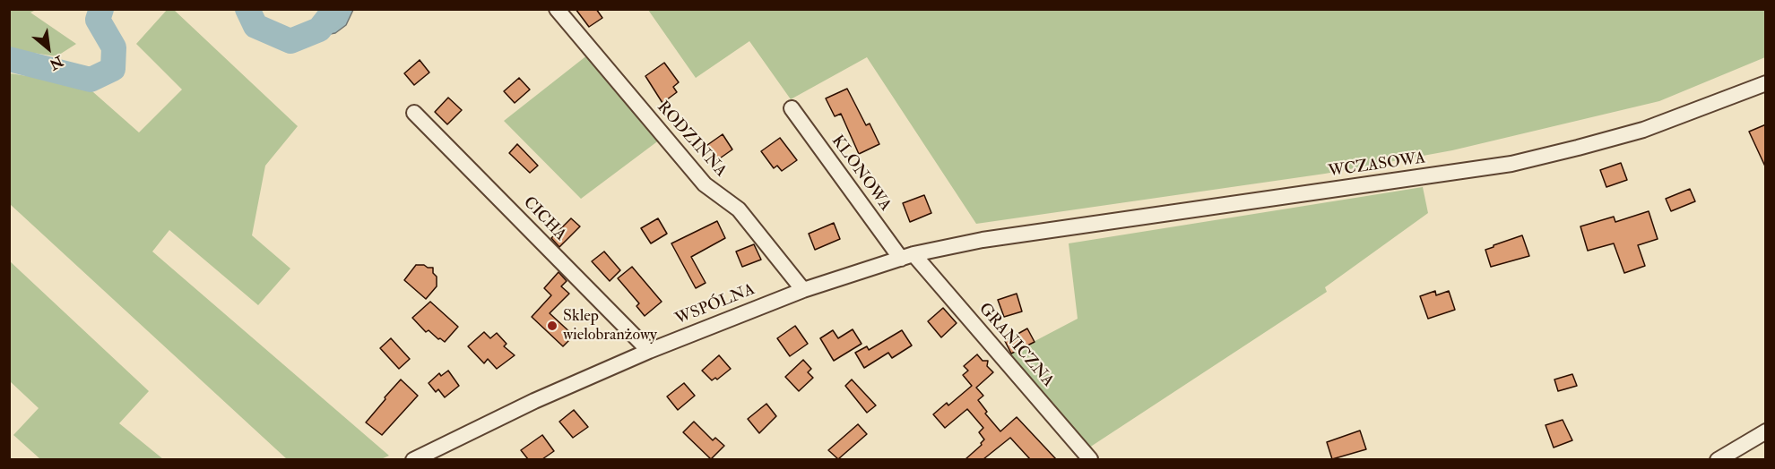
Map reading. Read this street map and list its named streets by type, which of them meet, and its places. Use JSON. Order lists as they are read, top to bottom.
{
  "streets": {
    "street": [
      "RODZINNA",
      "WCZASOWA",
      "KLONOWA",
      "CICHA",
      "WSPÓLNA",
      "GRANICZNA"
    ]
  },
  "crossings": [
    ["RODZINNA", "WSPÓLNA"],
    ["WCZASOWA", "WSPÓLNA"],
    ["KLONOWA", "WSPÓLNA"],
    ["KLONOWA", "GRANICZNA"],
    ["CICHA", "WSPÓLNA"],
    ["WSPÓLNA", "GRANICZNA"]
  ],
  "places": ["Sklep wielobranżowy"],
  "north": "bottom right"
}
